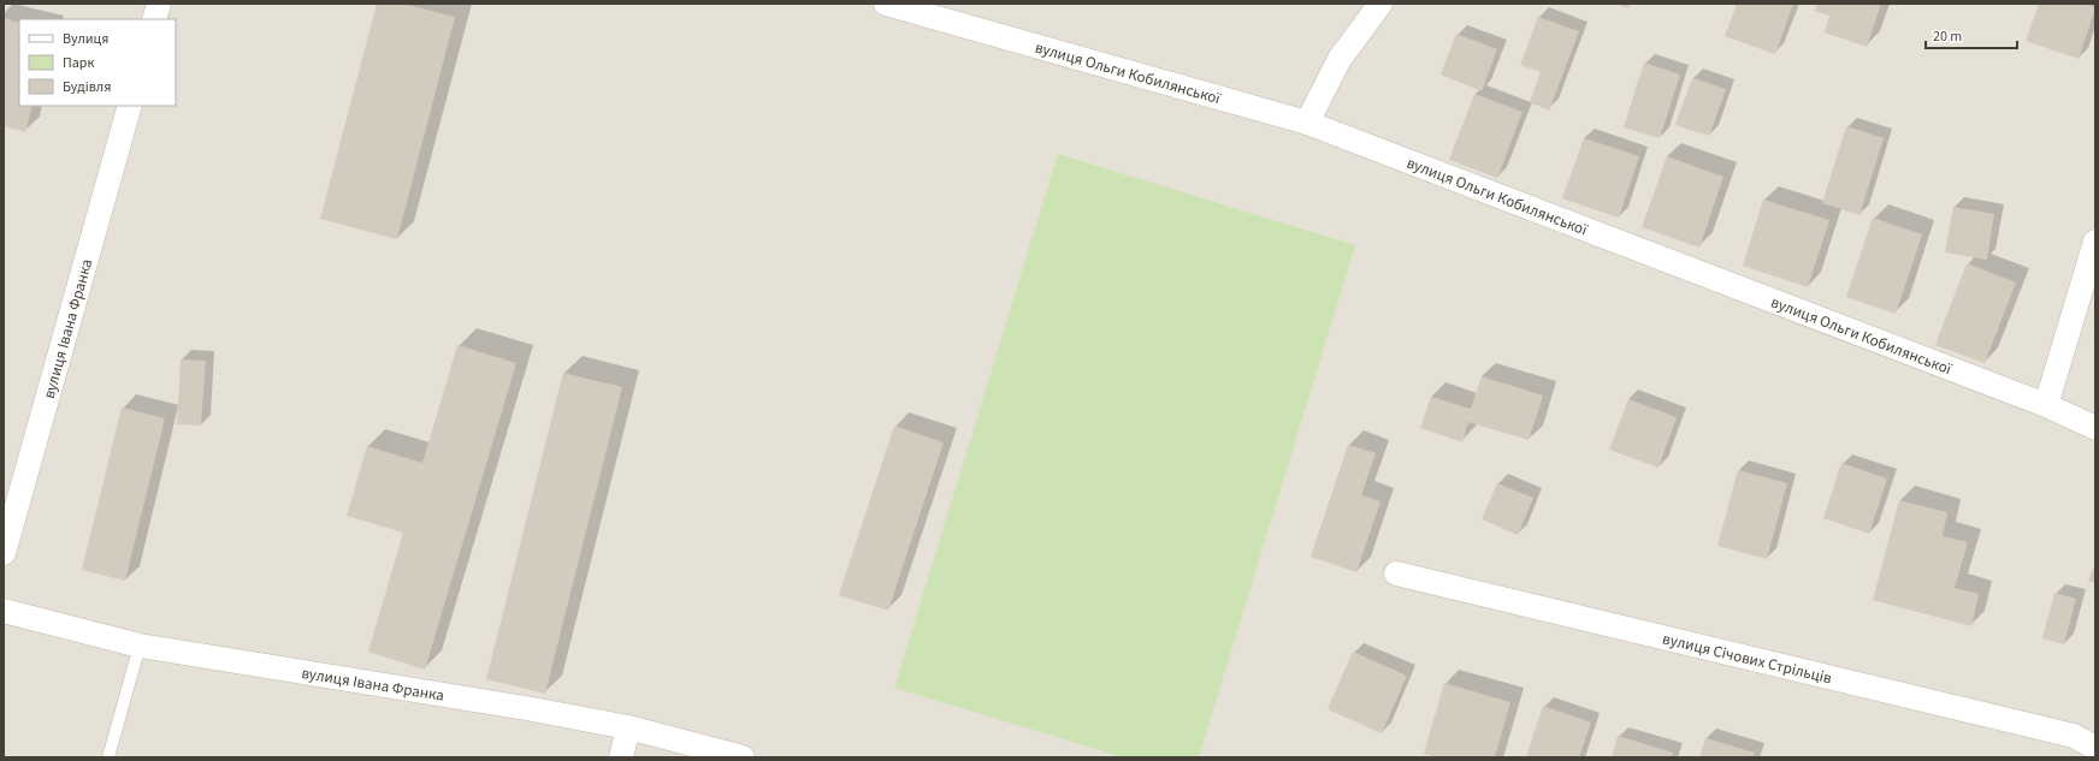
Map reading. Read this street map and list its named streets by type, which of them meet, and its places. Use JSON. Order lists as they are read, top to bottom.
{
  "streets": {
    "street": ["вулиця Ольги Кобилянської", "вулиця Івана Франка", "вулиця Січових Стрільців"]
  },
  "legend": ["Вулиця", "Парк", "Будівля"],
  "scale_bar": "20 m"
}
